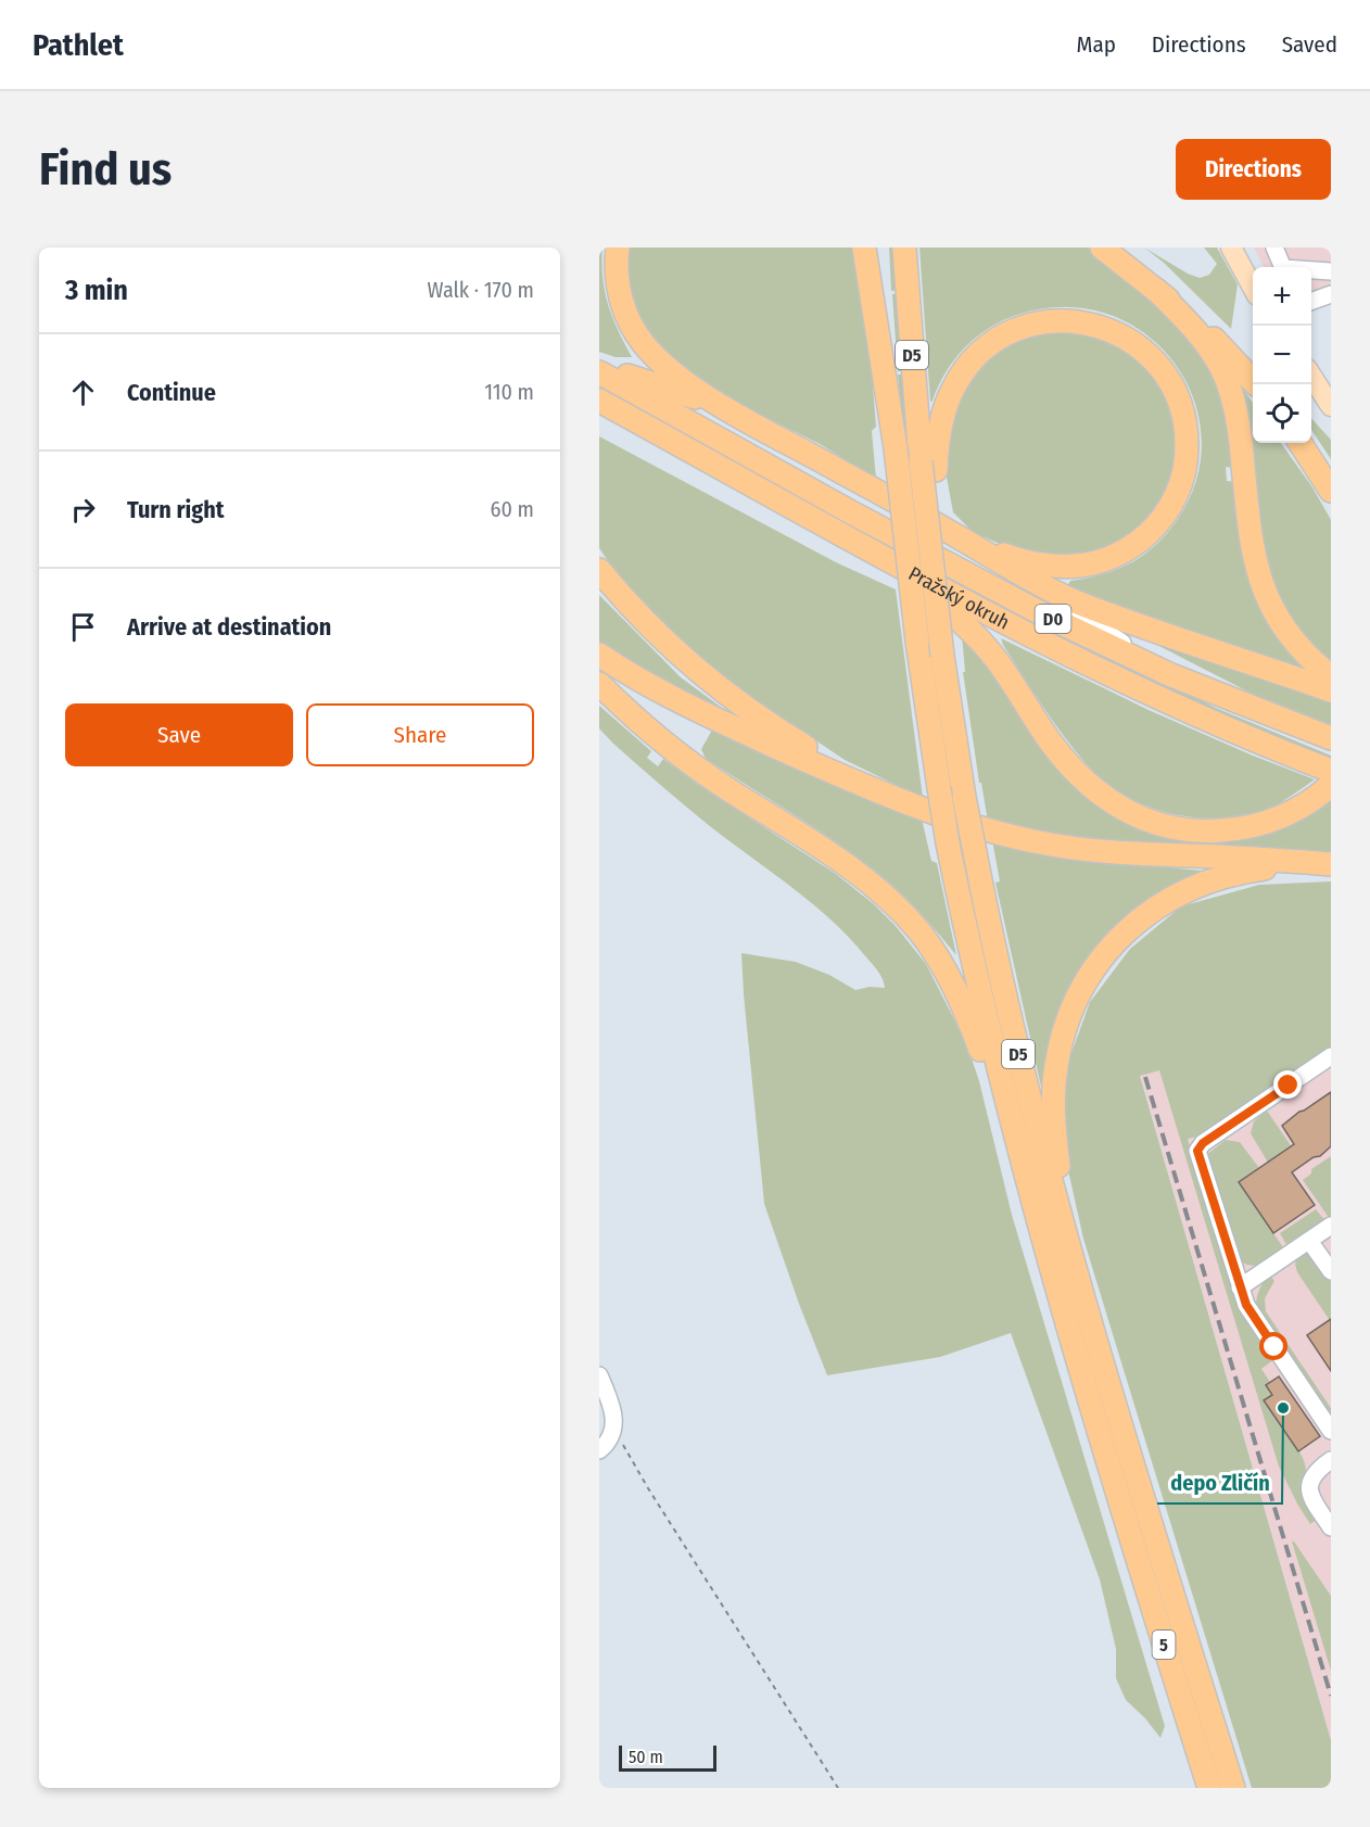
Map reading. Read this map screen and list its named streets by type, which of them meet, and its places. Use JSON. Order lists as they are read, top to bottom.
{
  "streets": {
    "highway": [
      "D5",
      "Pražský okruh",
      "D0",
      "5"
    ]
  },
  "crossings": [
    ["D5", "5"]
  ],
  "places": ["depo Zličín"],
  "scale_bar": "50 m",
  "page": {
    "header": "Pathlet",
    "nav": ["Map", "Directions", "Saved"],
    "buttons": [
      "Directions",
      ["Save", "Share"]
    ],
    "title": "Find us",
    "heading": ["3 min", "Walk · 170 m"],
    "map_buttons": ["+", "−"],
    "list": [
      ["Continue", "110 m"],
      ["Turn right", "60 m"],
      "Arrive at destination"
    ],
    "scale": "50 m"
  }
}
